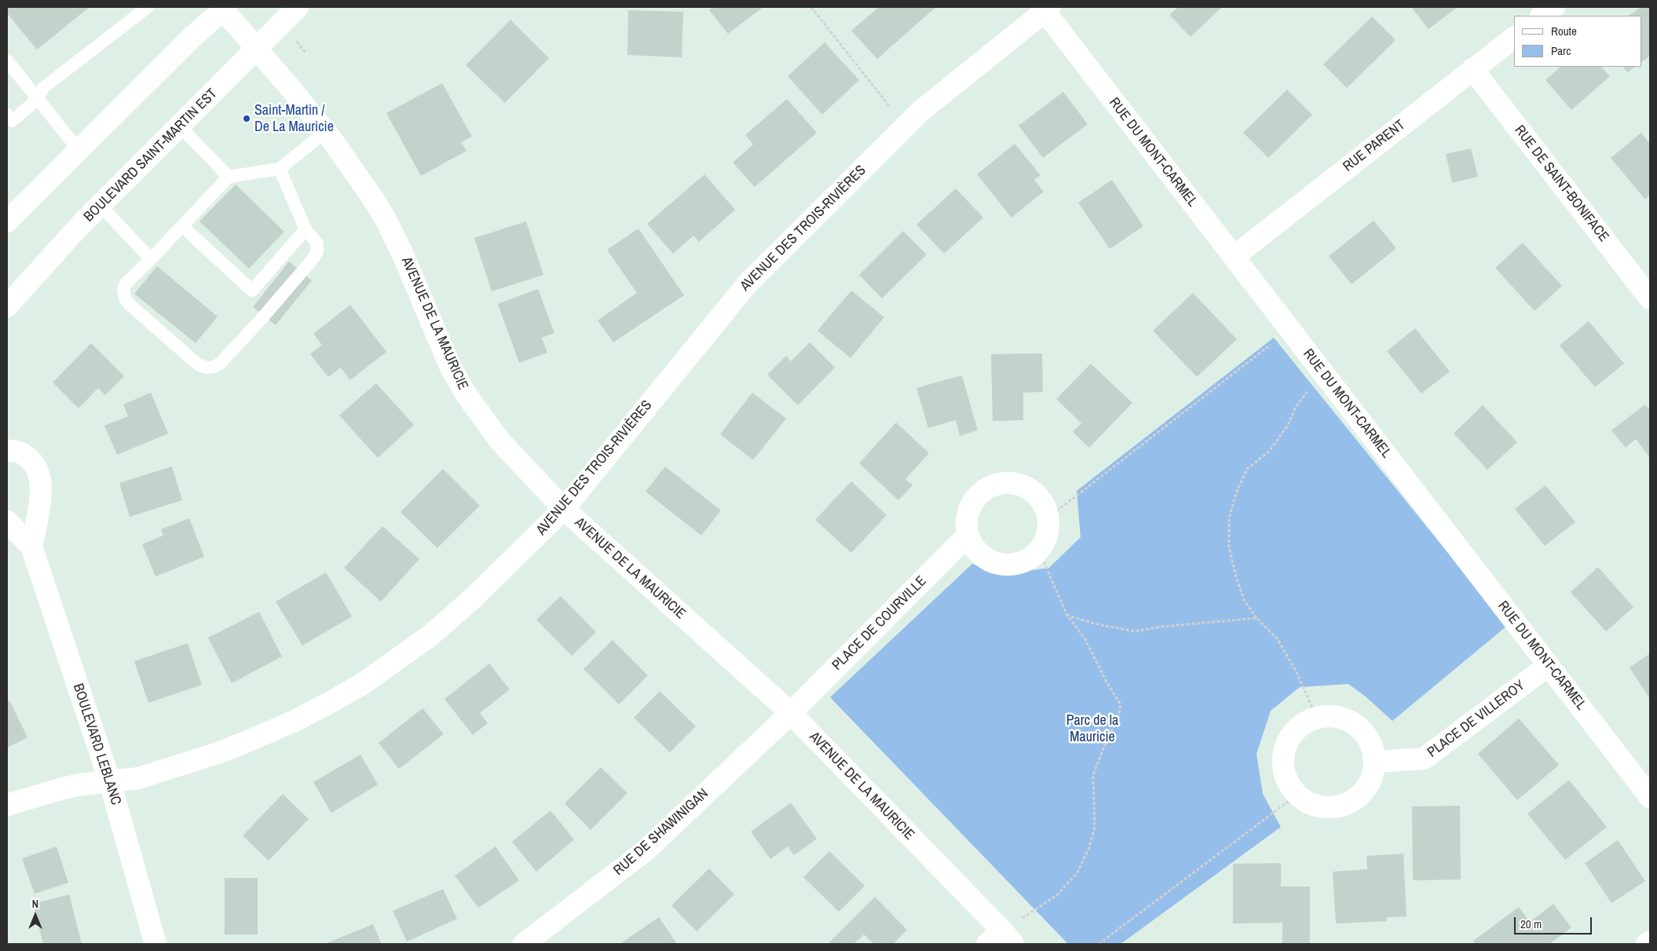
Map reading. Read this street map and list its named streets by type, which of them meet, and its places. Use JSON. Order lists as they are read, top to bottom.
{
  "streets": {
    "street": [
      "RUE PARENT",
      "RUE DU MONT-CARMEL",
      "BOULEVARD SAINT-MARTIN EST",
      "RUE DE SAINT-BONIFACE",
      "AVENUE DES TROIS-RIVIÈRES",
      "AVENUE DE LA MAURICIE",
      "PLACE DE COURVILLE",
      "PLACE DE VILLEROY",
      "BOULEVARD LEBLANC",
      "RUE DE SHAWINIGAN"
    ]
  },
  "crossings": [
    ["RUE PARENT", "RUE DU MONT-CARMEL"],
    ["RUE PARENT", "RUE DE SAINT-BONIFACE"],
    ["RUE DU MONT-CARMEL", "AVENUE DES TROIS-RIVIÈRES"],
    ["RUE DU MONT-CARMEL", "PLACE DE VILLEROY"],
    ["BOULEVARD SAINT-MARTIN EST", "AVENUE DE LA MAURICIE"],
    ["AVENUE DES TROIS-RIVIÈRES", "AVENUE DE LA MAURICIE"],
    ["AVENUE DES TROIS-RIVIÈRES", "BOULEVARD LEBLANC"],
    ["AVENUE DE LA MAURICIE", "PLACE DE COURVILLE"],
    ["AVENUE DE LA MAURICIE", "RUE DE SHAWINIGAN"],
    ["PLACE DE COURVILLE", "RUE DE SHAWINIGAN"]
  ],
  "parks": ["Parc de la Mauricie"],
  "places": ["Saint-Martin / De La Mauricie"],
  "legend": ["Route", "Parc"],
  "scale_bar": "20 m",
  "north": "top"
}
